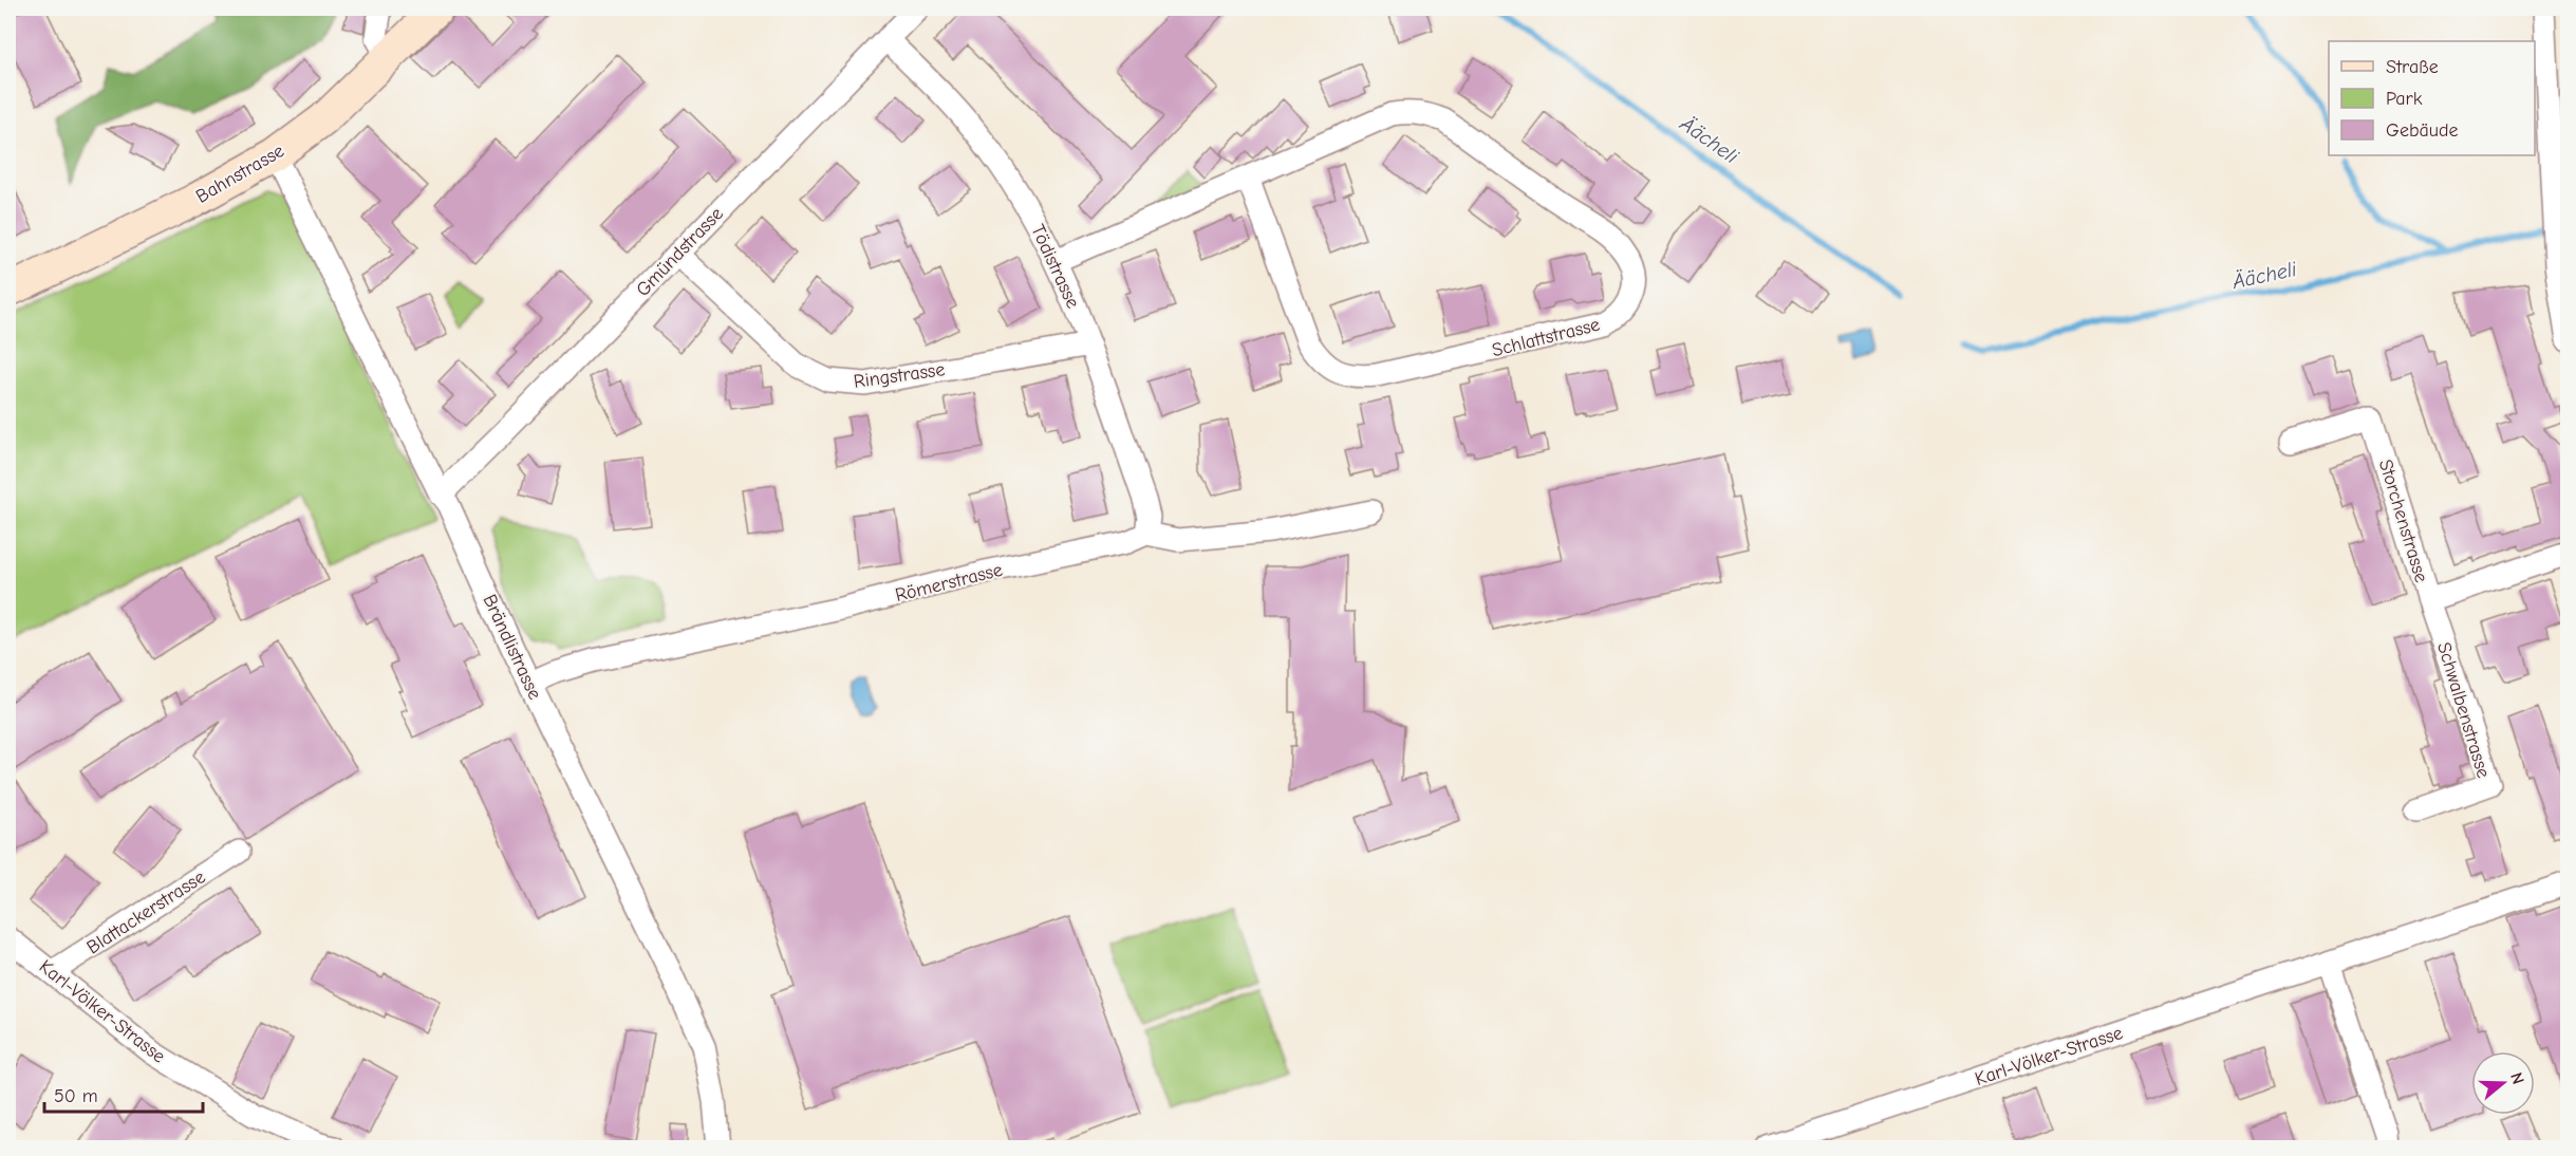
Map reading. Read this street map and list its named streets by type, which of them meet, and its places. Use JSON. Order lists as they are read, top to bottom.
{
  "streets": {
    "main road": ["Bahnstrasse"],
    "street": [
      "Gmündstrasse",
      "Tödistrasse",
      "Schlattstrasse",
      "Ringstrasse",
      "Storchenstrasse",
      "Römerstrasse",
      "Brändlistrasse",
      "Schwalbenstrasse",
      "Blattackerstrasse",
      "Karl-Völker-Strasse"
    ]
  },
  "crossings": [
    ["Bahnstrasse", "Brändlistrasse"],
    ["Gmündstrasse", "Tödistrasse"],
    ["Gmündstrasse", "Ringstrasse"],
    ["Gmündstrasse", "Brändlistrasse"],
    ["Tödistrasse", "Schlattstrasse"],
    ["Tödistrasse", "Ringstrasse"],
    ["Tödistrasse", "Römerstrasse"],
    ["Storchenstrasse", "Schwalbenstrasse"],
    ["Römerstrasse", "Brändlistrasse"],
    ["Blattackerstrasse", "Karl-Völker-Strasse"]
  ],
  "water": ["Äächeli"],
  "legend": ["Straße", "Park", "Gebäude"],
  "scale_bar": "50 m",
  "north": "right"
}
